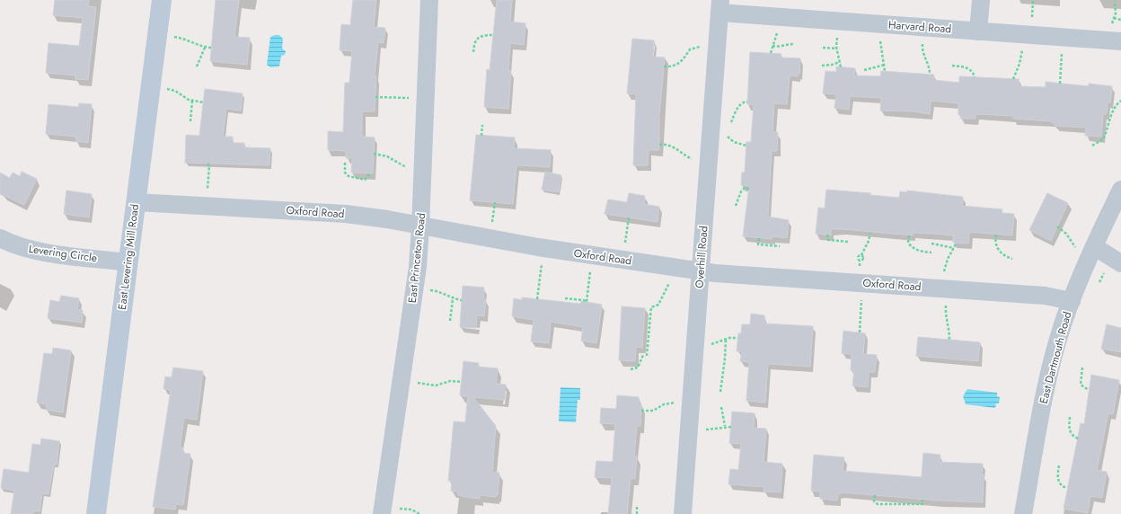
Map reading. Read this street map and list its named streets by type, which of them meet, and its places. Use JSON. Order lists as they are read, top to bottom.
{
  "streets": {
    "street": [
      "Harvard Road",
      "Oxford Road",
      "Levering Circle",
      "East Levering Mill Road",
      "Overhill Road",
      "East Princeton Road",
      "East Dartmouth Road"
    ]
  },
  "crossings": [
    ["Harvard Road", "Overhill Road"],
    ["Oxford Road", "East Levering Mill Road"],
    ["Oxford Road", "Overhill Road"],
    ["Oxford Road", "East Princeton Road"],
    ["Oxford Road", "East Dartmouth Road"],
    ["Levering Circle", "East Levering Mill Road"]
  ]
}
